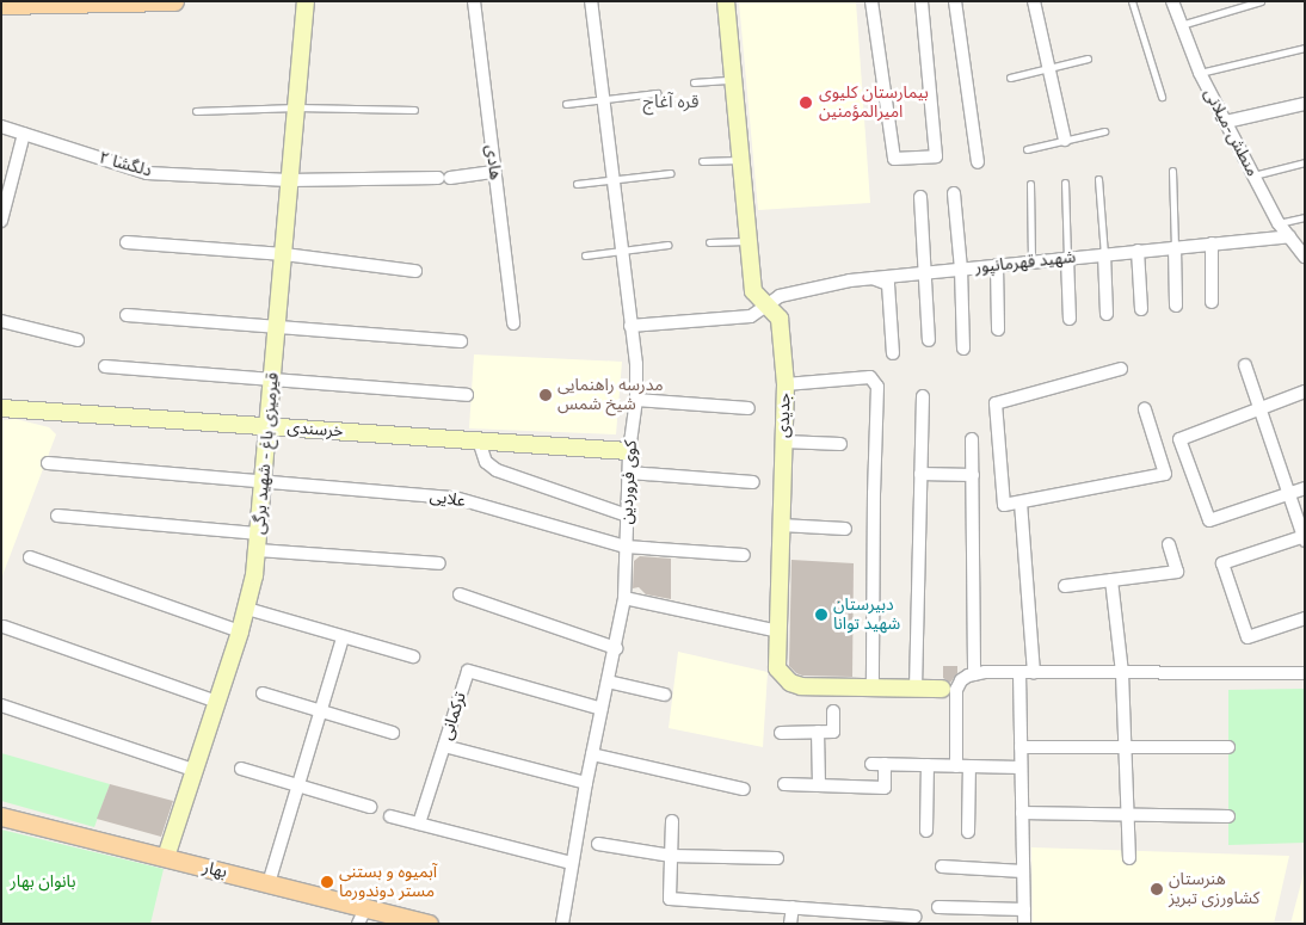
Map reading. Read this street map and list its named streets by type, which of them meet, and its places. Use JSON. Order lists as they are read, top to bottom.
{
  "streets": {
    "main road": ["بهار"],
    "street": [
      "منطش-میلانی",
      "هادی",
      "دلگشا ۲",
      "شهید قهرمانپور",
      "جدیدی",
      "خرسندی",
      "قیرمیزی باغ - شهید برگی",
      "کوی فروردین",
      "علایی",
      "ترکمانی"
    ]
  },
  "crossings": [
    ["منطش-میلانی", "شهید قهرمانپور"],
    ["هادی", "دلگشا ۲"],
    ["دلگشا ۲", "قیرمیزی باغ - شهید برگی"],
    ["شهید قهرمانپور", "جدیدی"],
    ["شهید قهرمانپور", "کوی فروردین"],
    ["خرسندی", "قیرمیزی باغ - شهید برگی"],
    ["خرسندی", "کوی فروردین"],
    ["قیرمیزی باغ - شهید برگی", "علایی"],
    ["قیرمیزی باغ - شهید برگی", "بهار"],
    ["کوی فروردین", "علایی"],
    ["کوی فروردین", "ترکمانی"]
  ],
  "districts": ["قره آغاج"],
  "parks": ["بانوان بهار"],
  "places": [
    "بیمارستان کلیوی امیرالمؤمنین",
    "مدرسه راهنمایی شیخ شمس",
    "دبیرستان شهید توانا",
    "آبمیوه و بستنی مستر دوندورما",
    "هنرستان کشاورزی تبریز"
  ]
}
